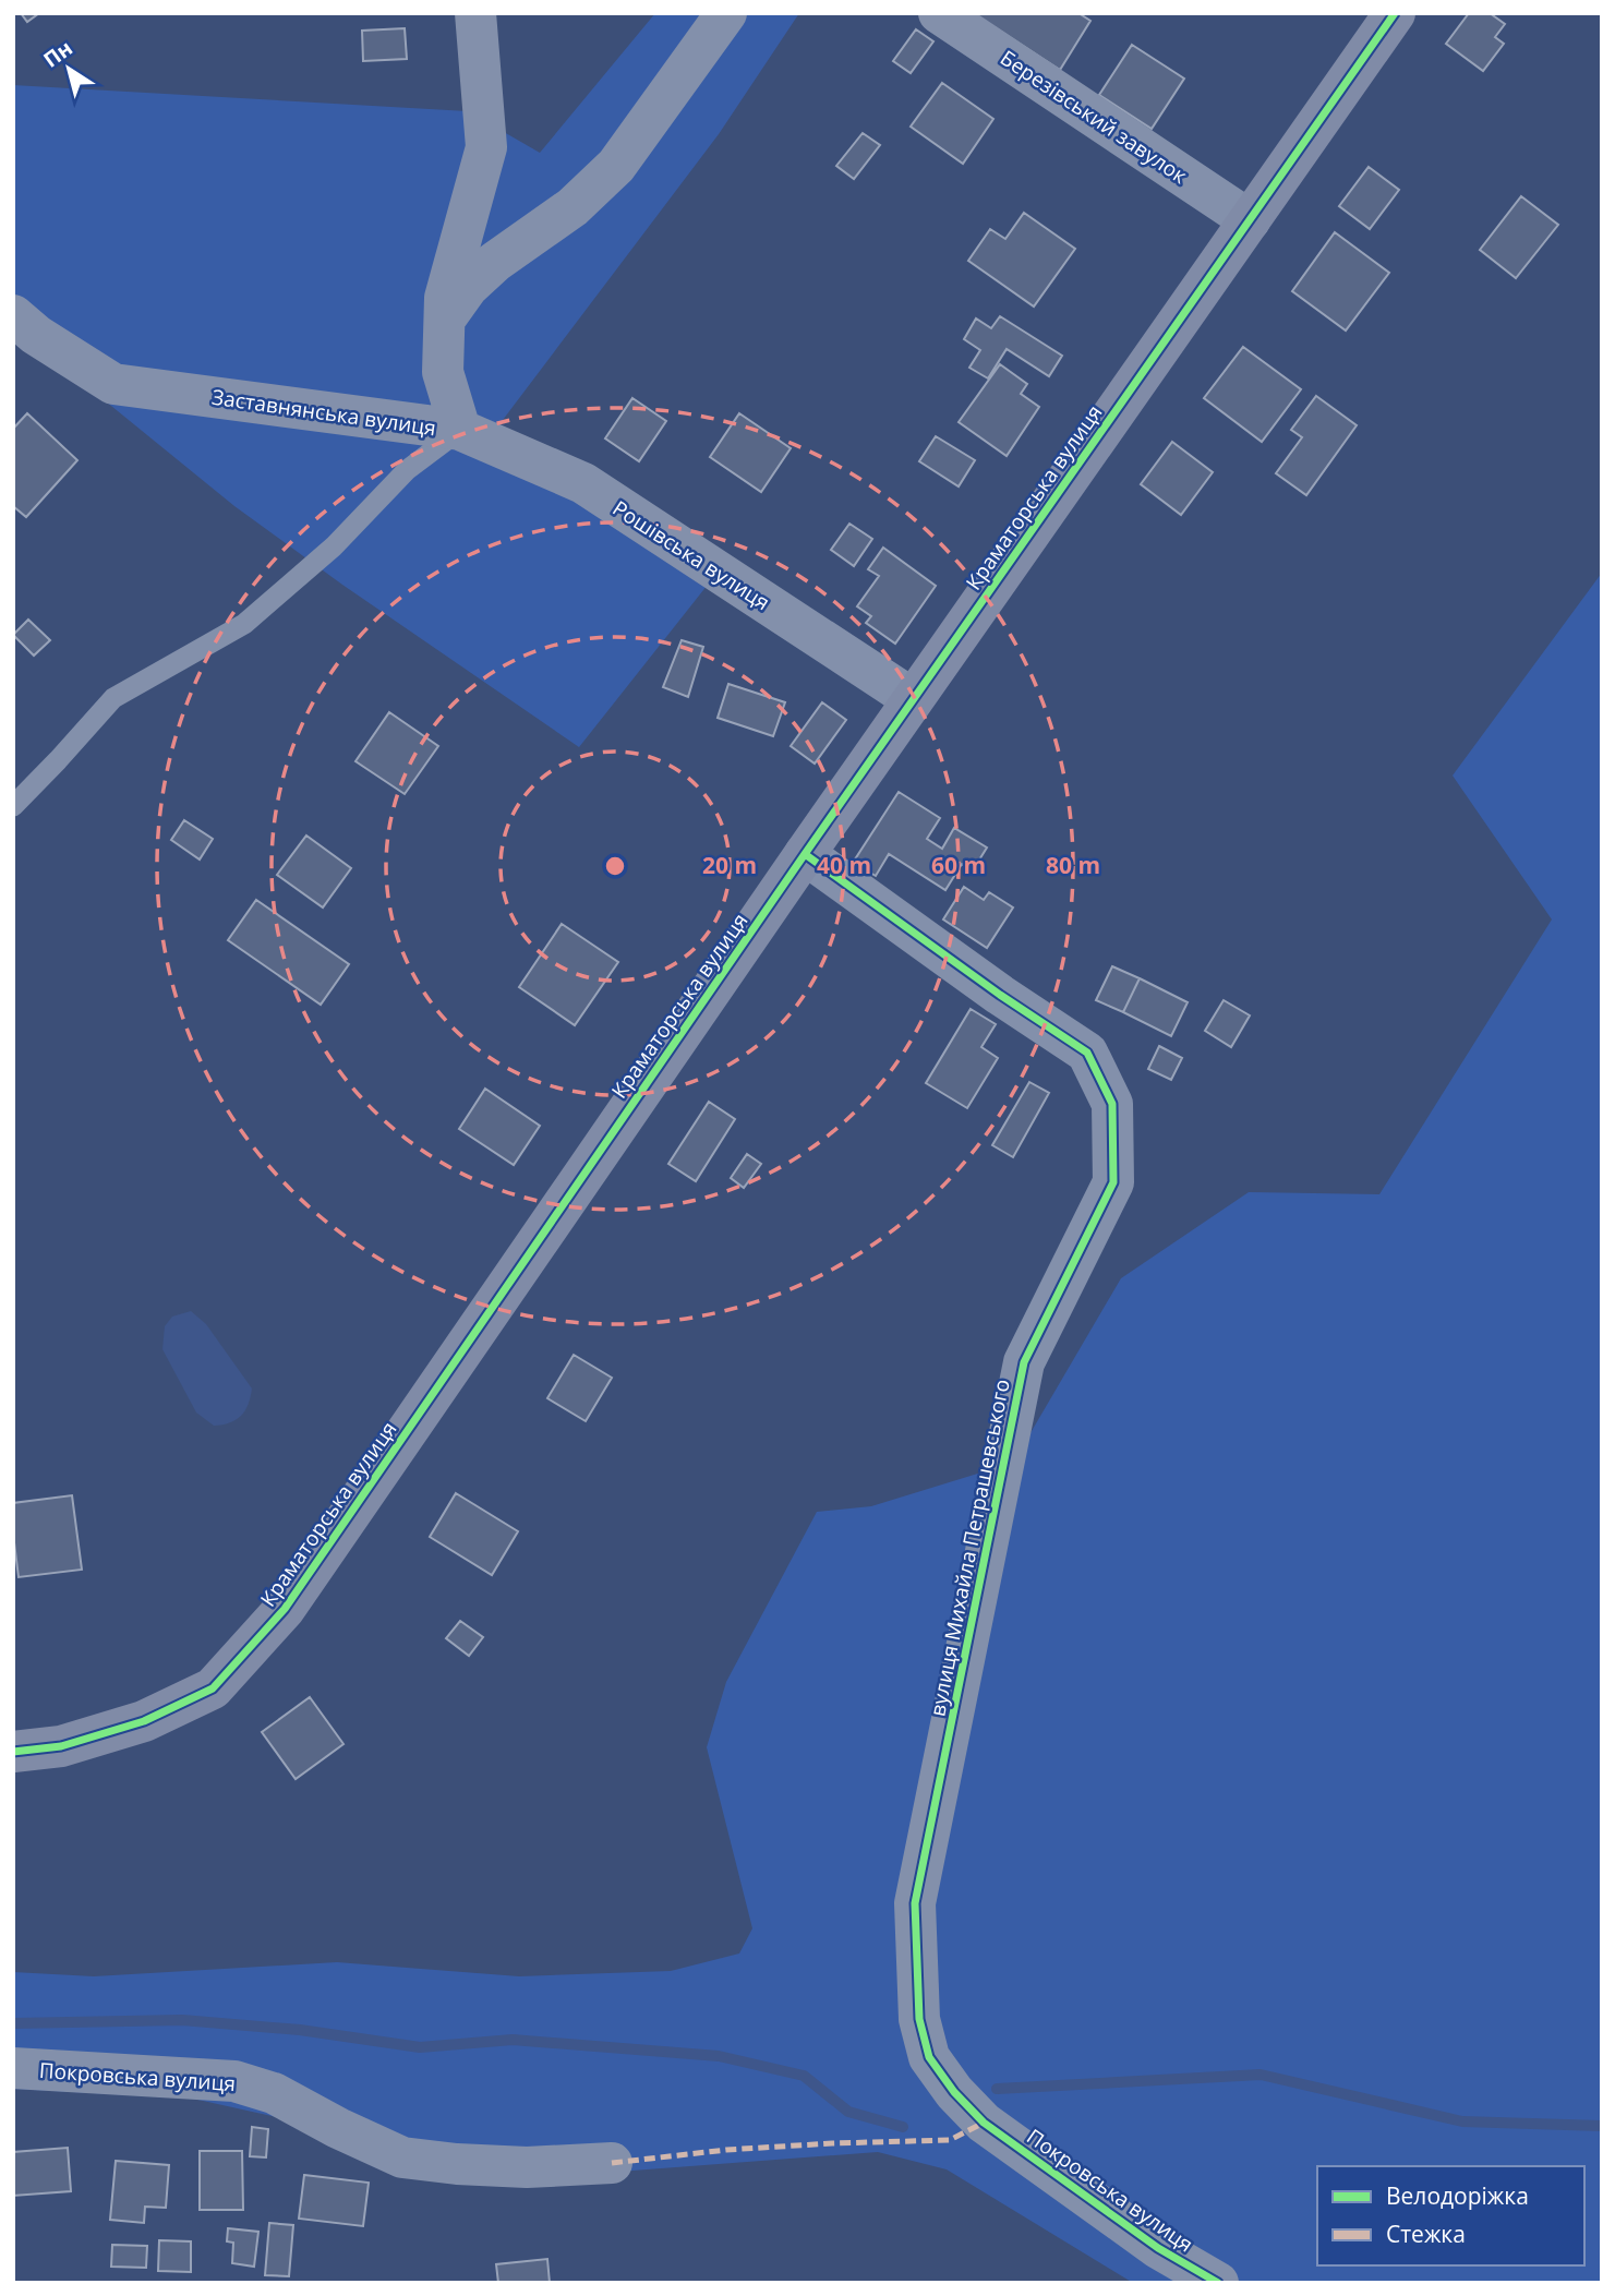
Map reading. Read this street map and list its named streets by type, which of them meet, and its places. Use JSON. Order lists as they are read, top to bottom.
{
  "streets": {
    "street": [
      "Березівський завулок",
      "Заставнянська вулиця",
      "Краматорська вулиця",
      "Рошівська вулиця",
      "вулиця Михайла Петрашевського",
      "Покровська вулиця"
    ]
  },
  "crossings": [
    ["Березівський завулок", "Краматорська вулиця"],
    ["Заставнянська вулиця", "Рошівська вулиця"],
    ["Краматорська вулиця", "Рошівська вулиця"],
    ["Краматорська вулиця", "вулиця Михайла Петрашевського"],
    ["вулиця Михайла Петрашевського", "Покровська вулиця"]
  ],
  "legend": ["Велодоріжка", "Стежка"],
  "north": "top left",
  "rings": [
    "20 m",
    "40 m",
    "60 m",
    "80 m"
  ]
}
